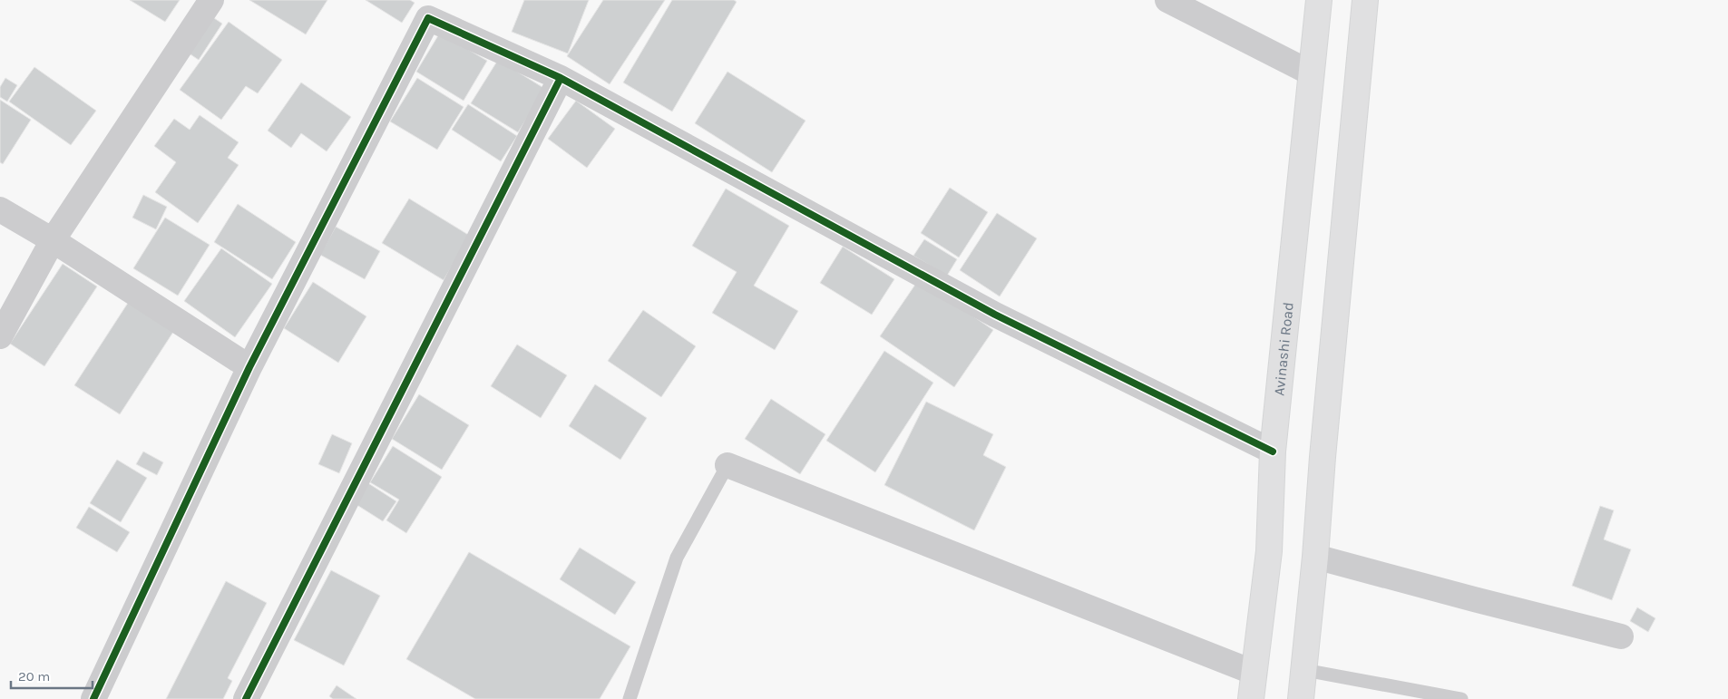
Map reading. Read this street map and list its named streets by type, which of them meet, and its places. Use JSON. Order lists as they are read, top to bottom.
{
  "streets": {
    "main road": ["Avinashi Road"]
  },
  "scale_bar": "20 m"
}
